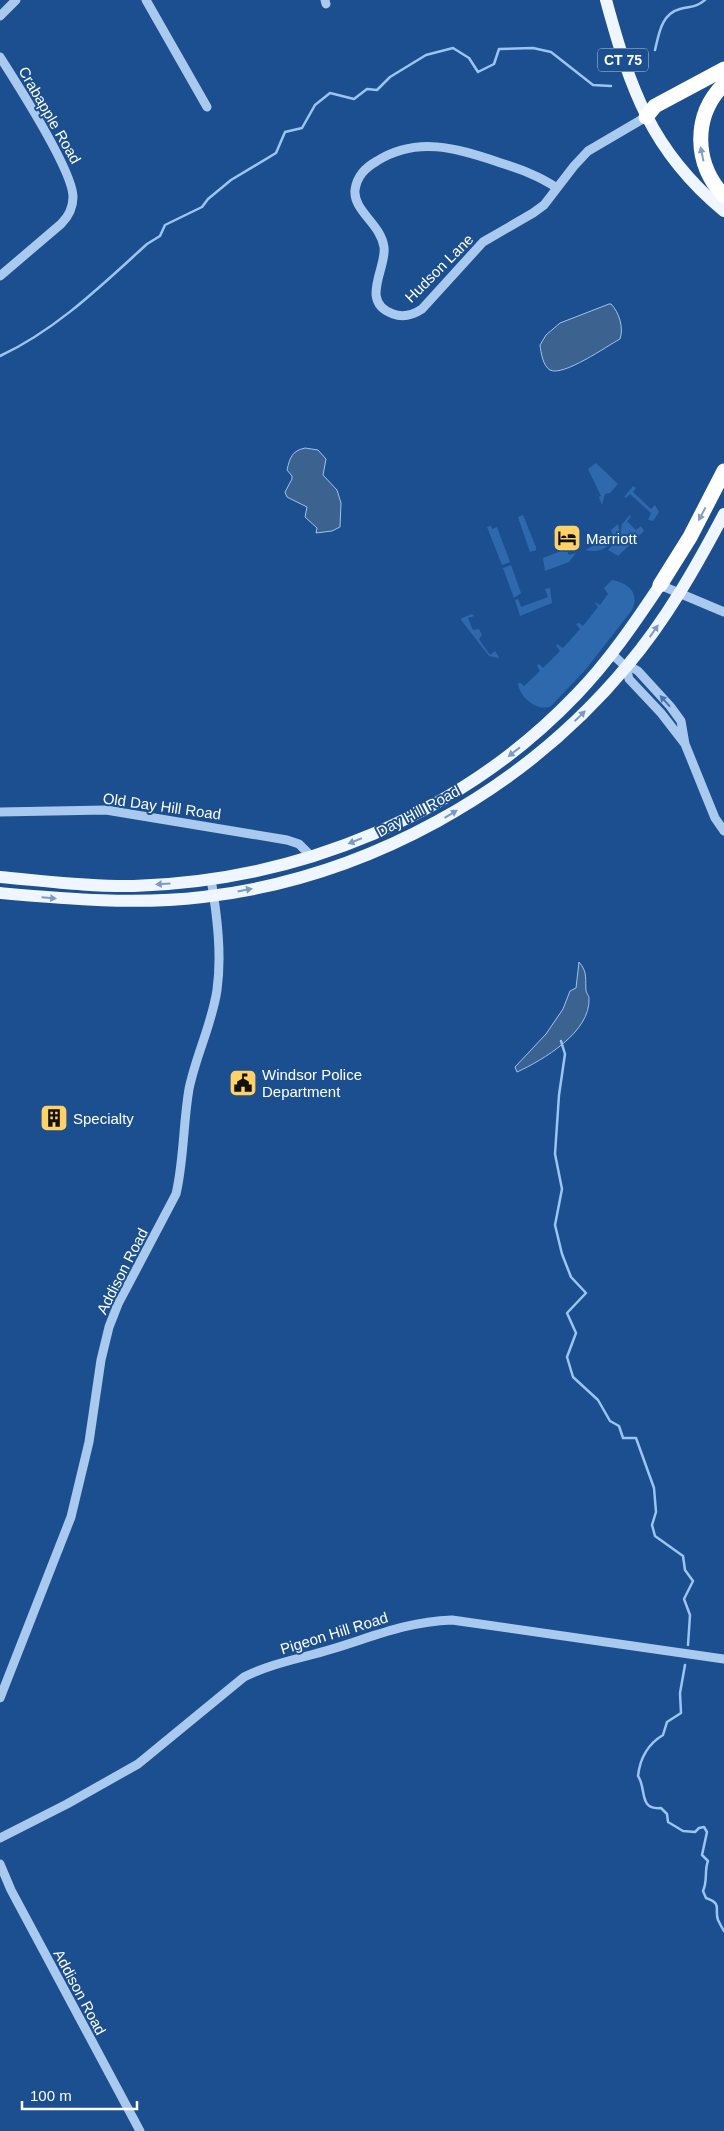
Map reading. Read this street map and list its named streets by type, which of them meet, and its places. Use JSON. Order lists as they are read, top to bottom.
{
  "streets": {
    "main road": ["CT 75", "Day Hill Road"],
    "street": [
      "Crabapple Road",
      "Hudson Lane",
      "Old Day Hill Road",
      "Addison Road",
      "Pigeon Hill Road"
    ]
  },
  "crossings": [
    ["CT 75", "Hudson Lane"],
    ["Old Day Hill Road", "Day Hill Road"],
    ["Day Hill Road", "Addison Road"]
  ],
  "places": {
    "hotel": ["Marriott"],
    "public building": ["Windsor Police Department"],
    "building": ["Specialty"]
  },
  "scale_bar": "100 m"
}
